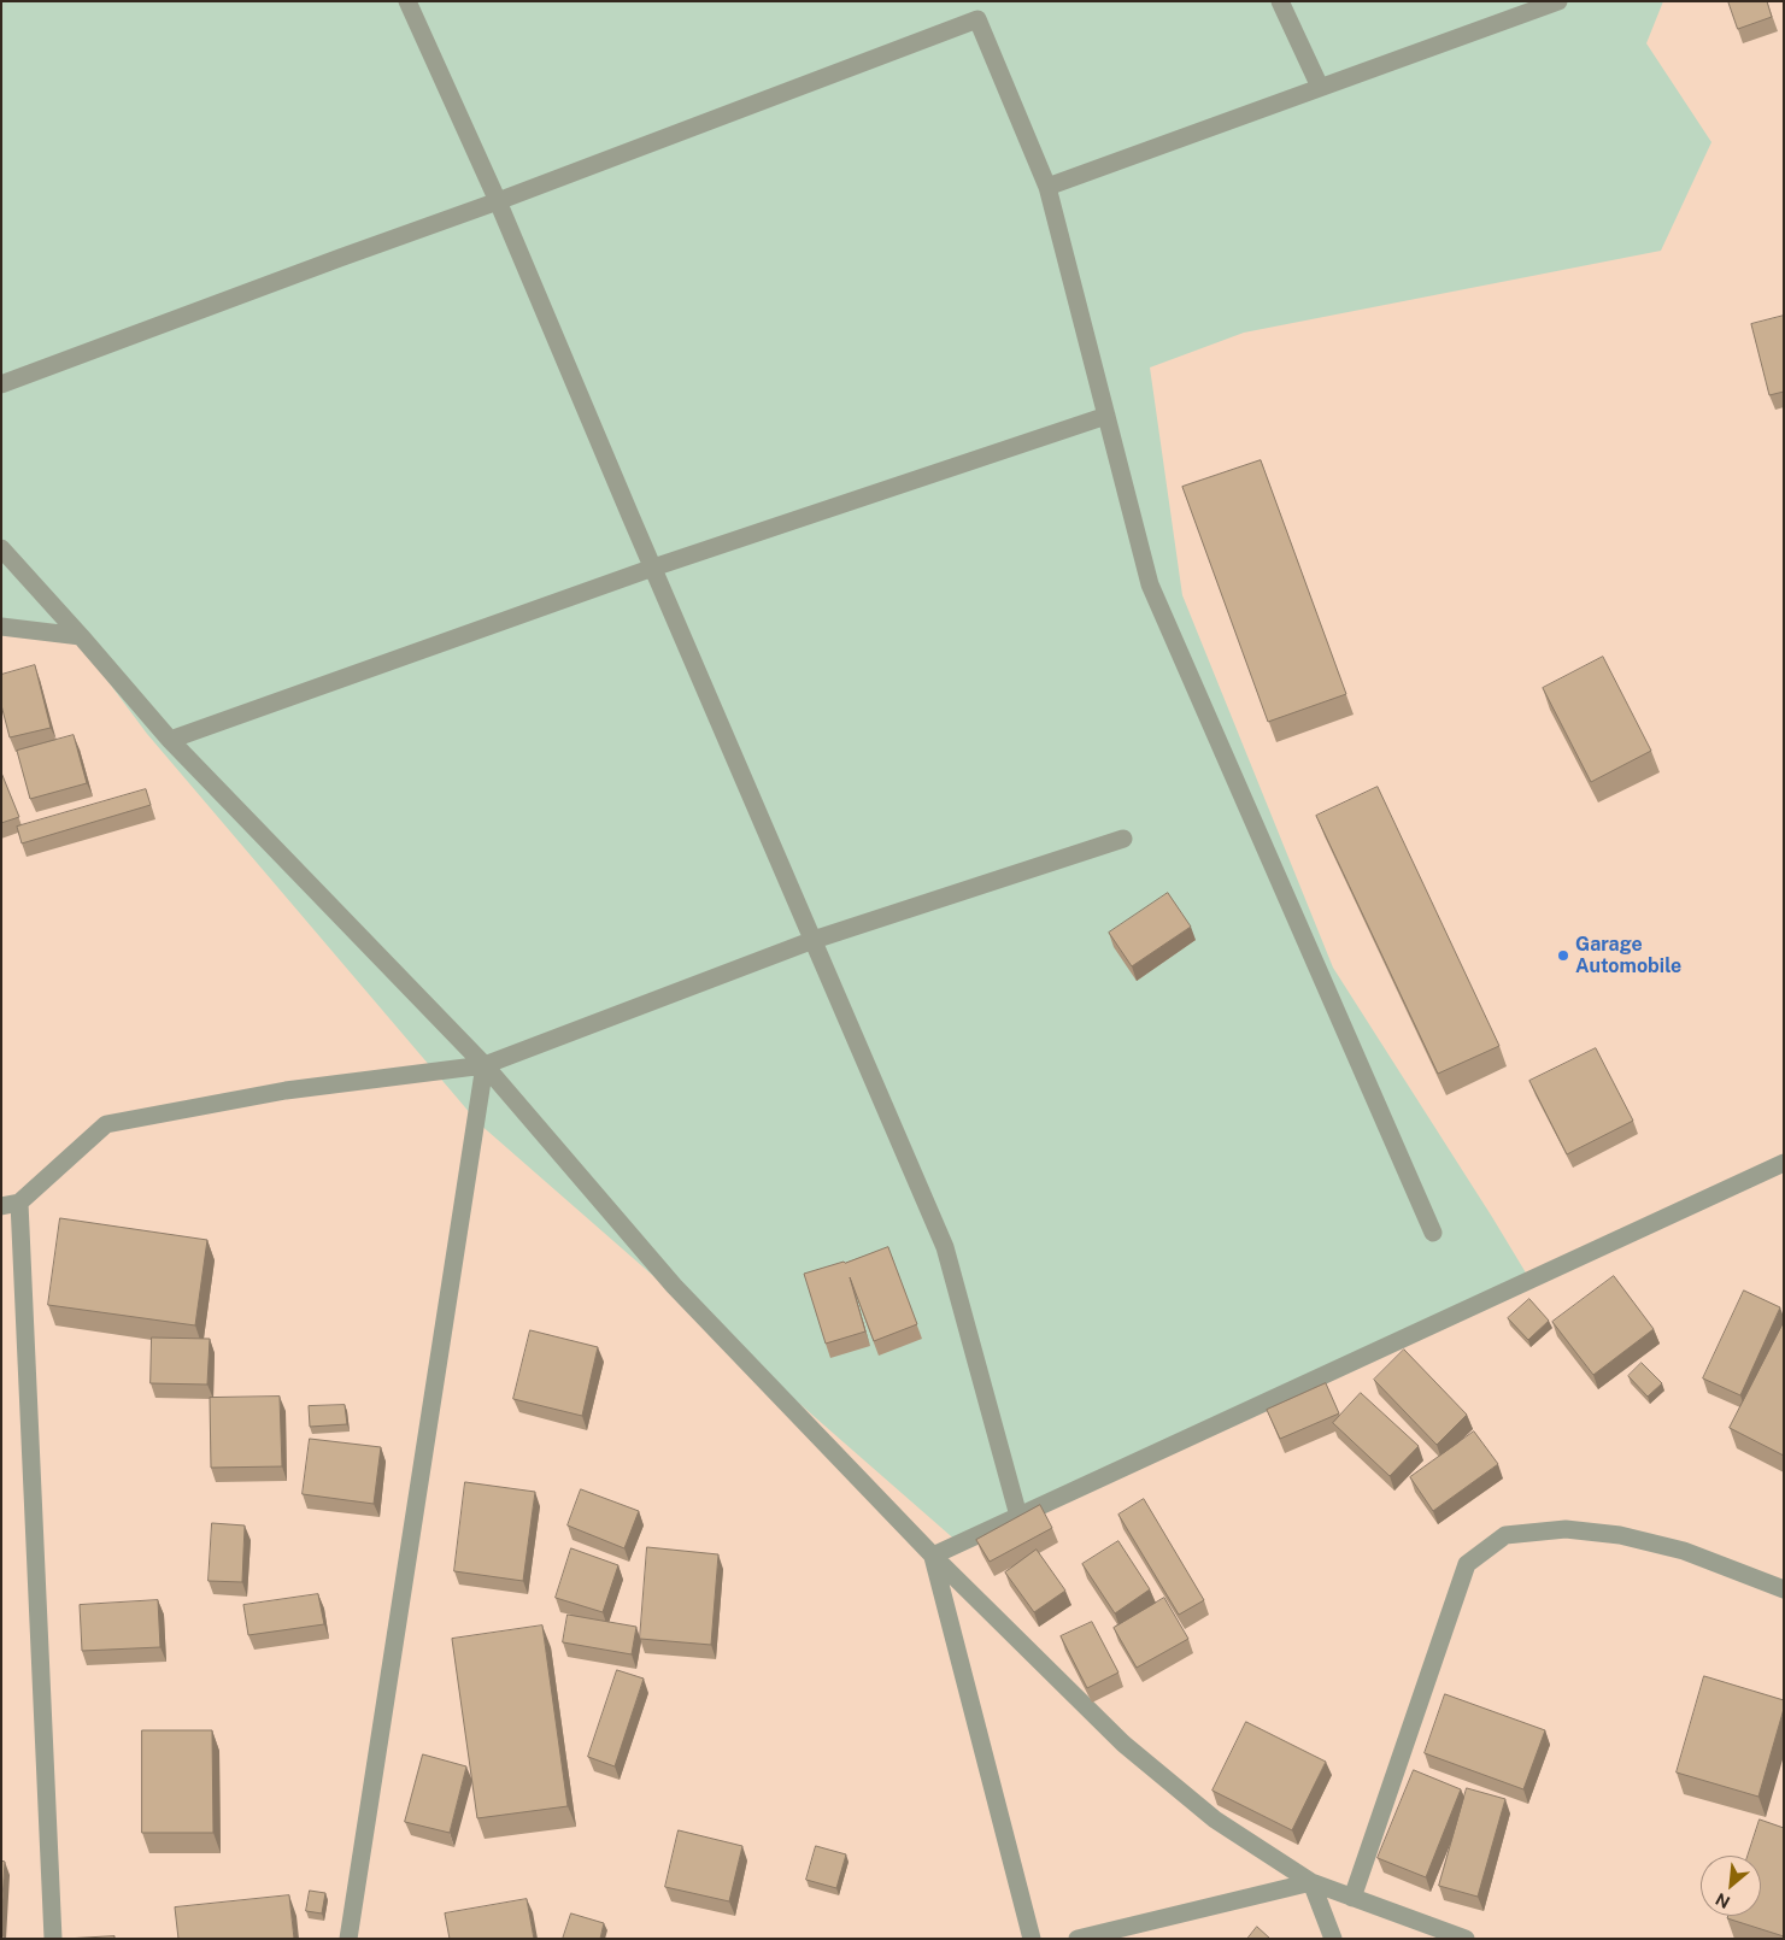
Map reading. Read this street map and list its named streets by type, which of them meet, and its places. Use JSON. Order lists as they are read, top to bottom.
{
  "places": ["Garage Automobile"],
  "north": "bottom left"
}
